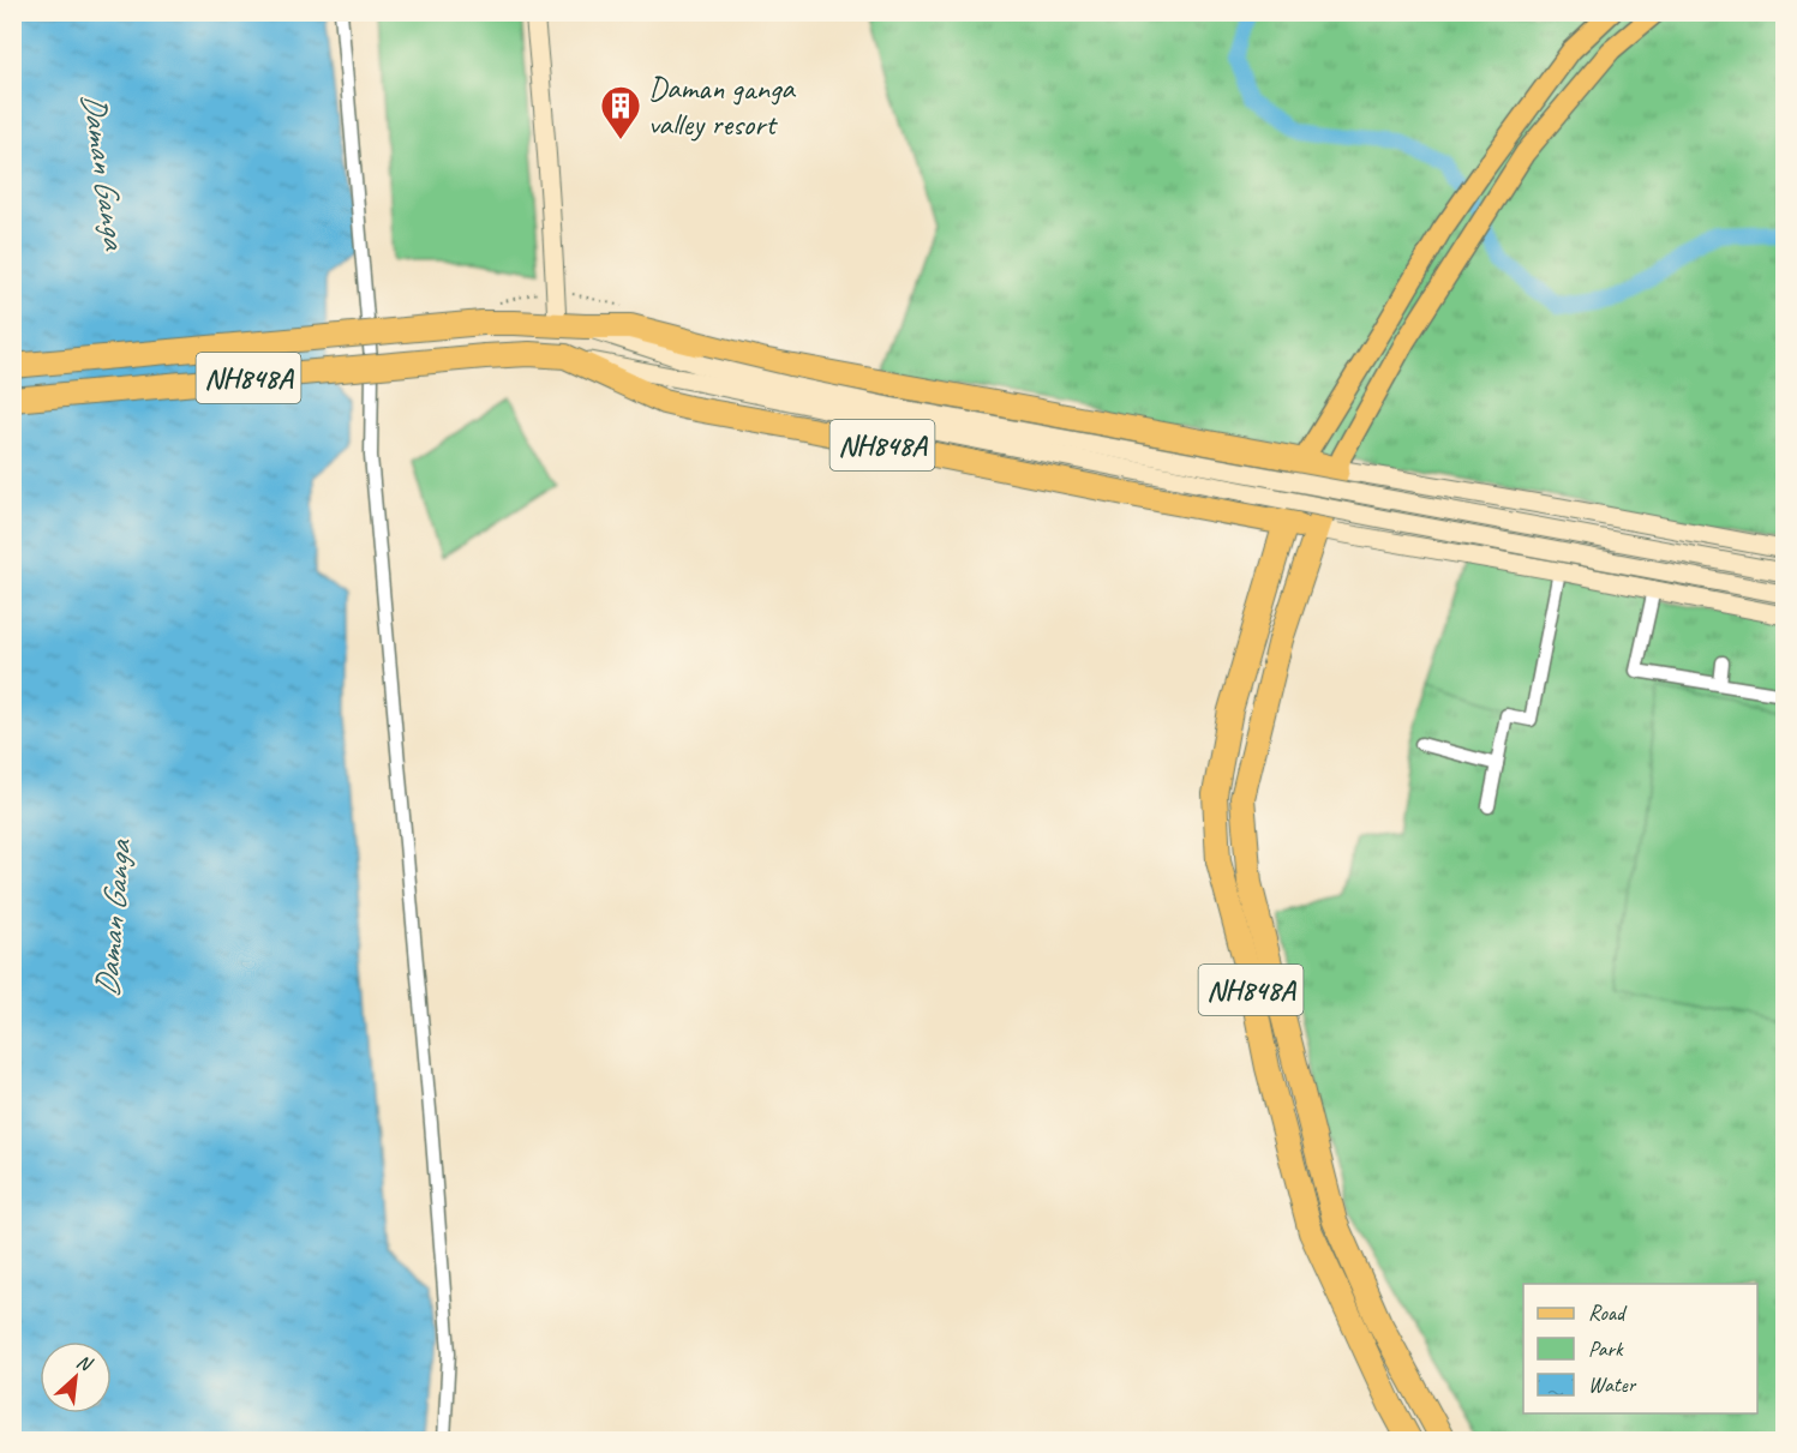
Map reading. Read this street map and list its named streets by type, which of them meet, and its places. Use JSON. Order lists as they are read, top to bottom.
{
  "streets": {
    "highway": ["NH848A"]
  },
  "water": ["Daman Ganga"],
  "places": {
    "building": ["Daman ganga valley resort"]
  },
  "legend": ["Road", "Park", "Water"],
  "north": "top right"
}
